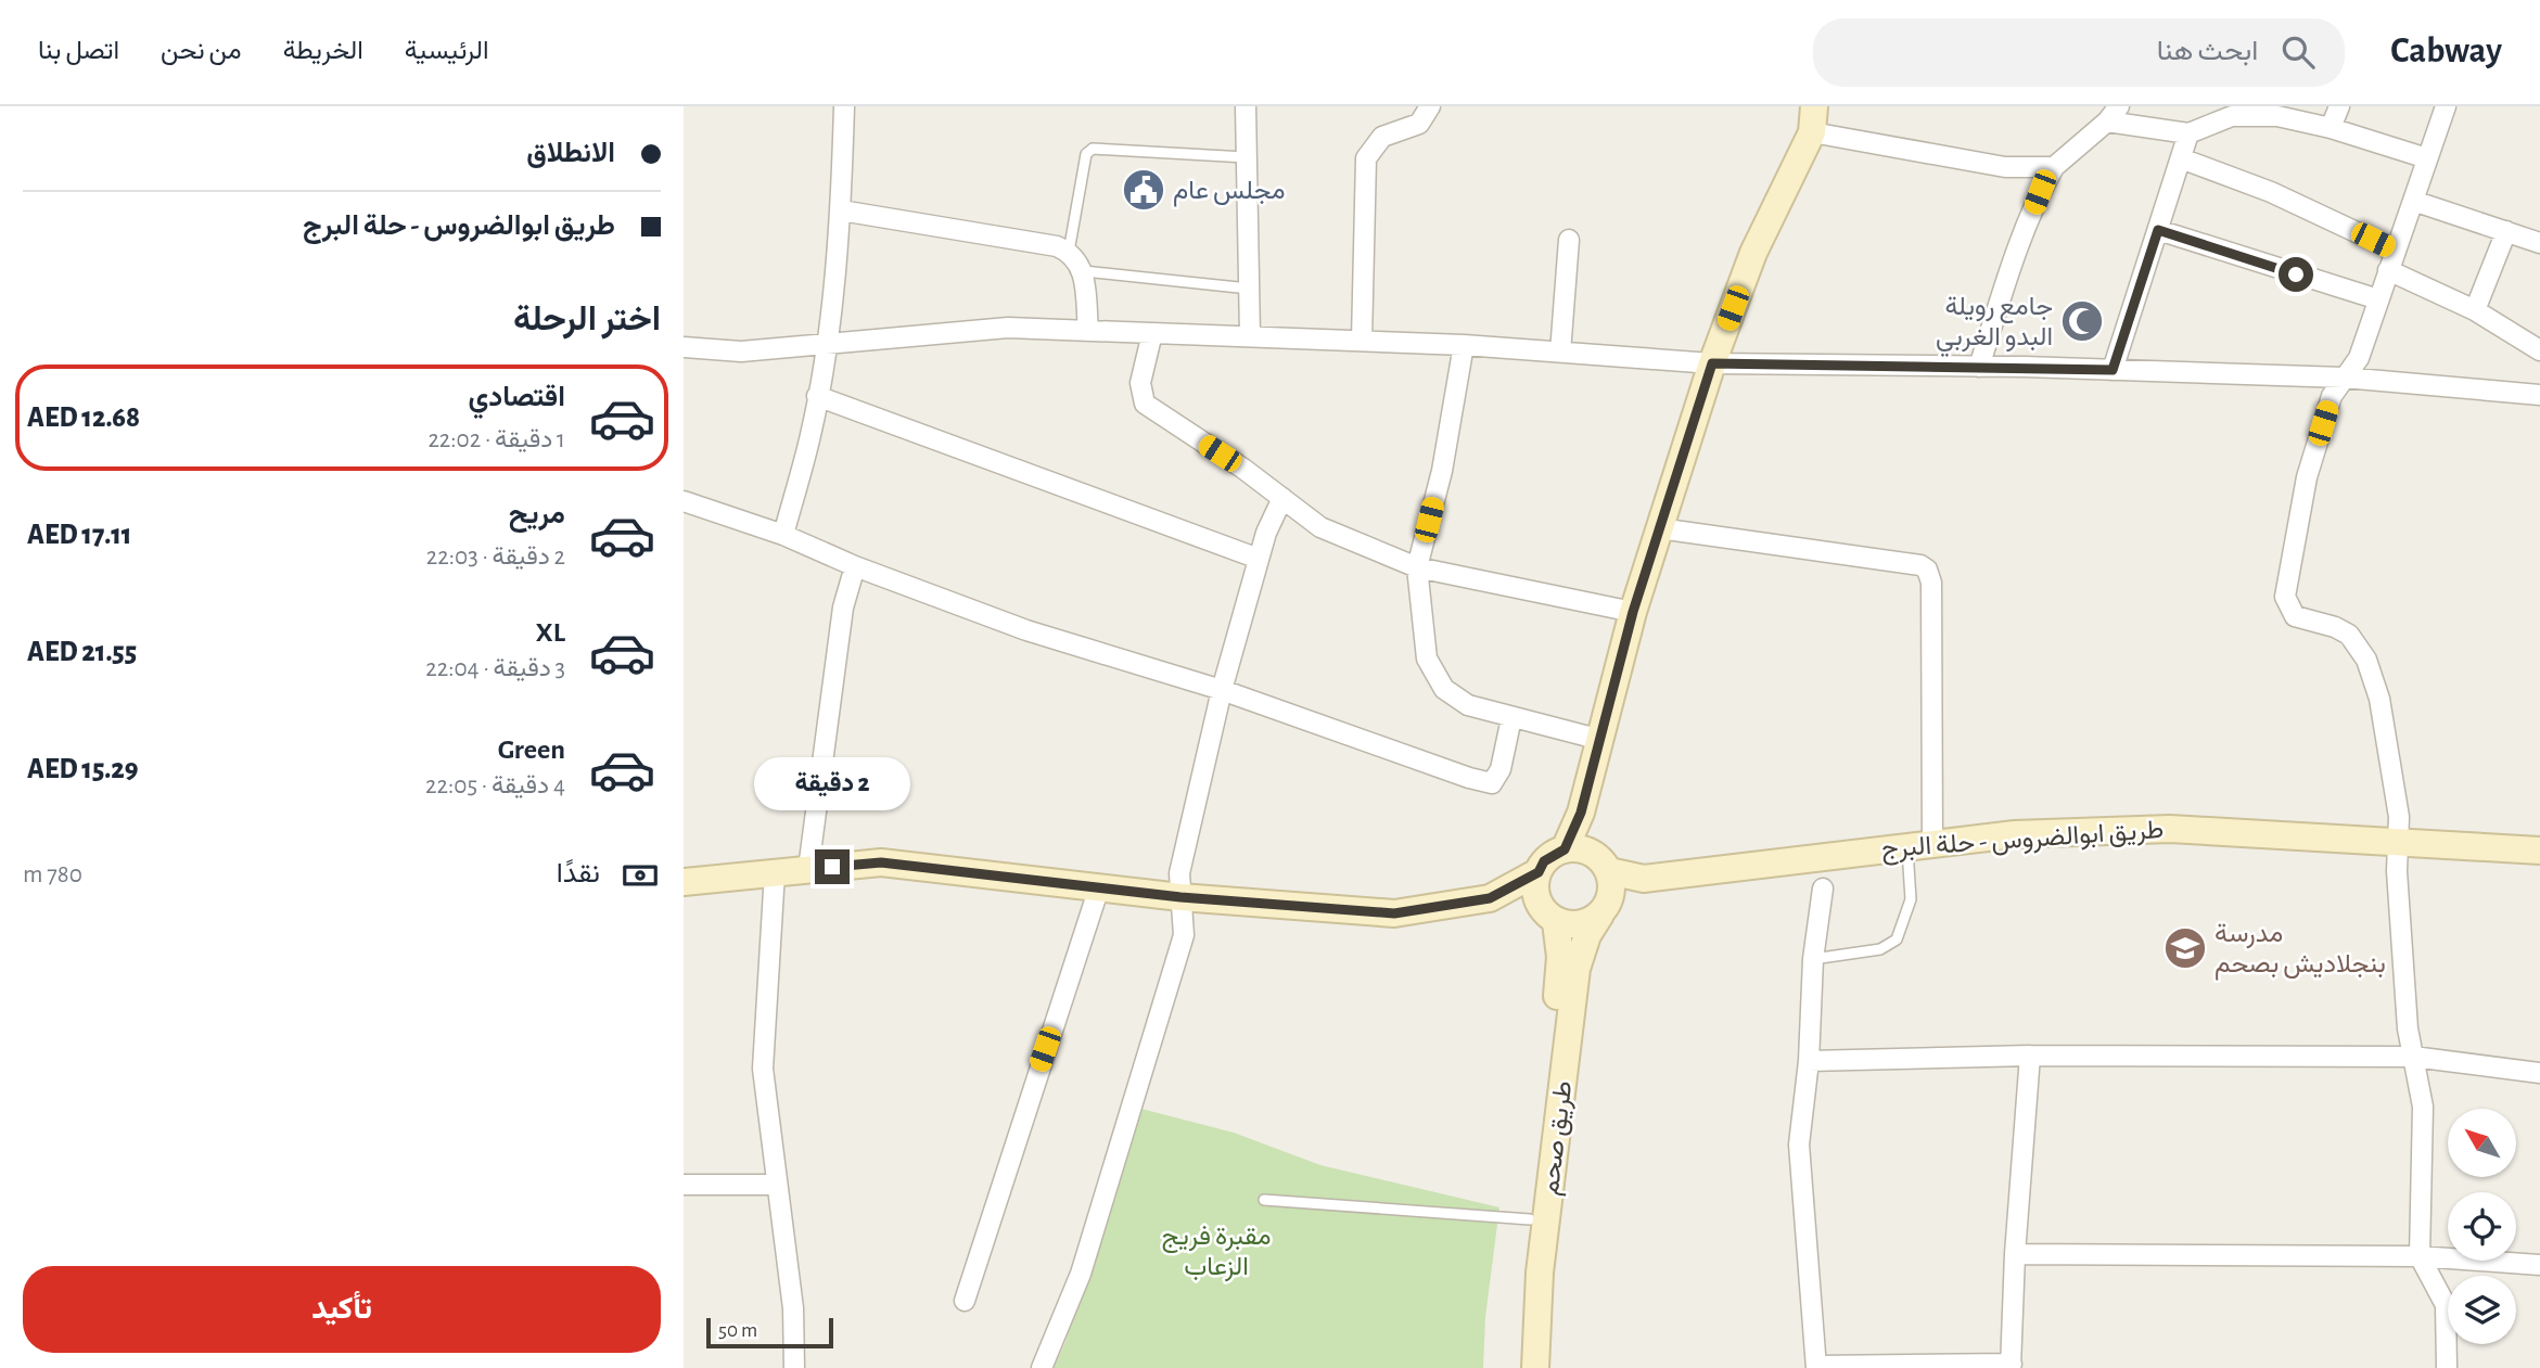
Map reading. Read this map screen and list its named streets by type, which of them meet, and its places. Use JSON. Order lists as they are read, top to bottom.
{
  "streets": {
    "main road": ["طريق ابوالضروس - حلة البرج", "طريق صحم"]
  },
  "crossings": [
    ["طريق ابوالضروس - حلة البرج", "طريق صحم"]
  ],
  "parks": ["مقبرة فريج الزعاب"],
  "places": {
    "public building": ["مجلس عام"],
    "mosque": ["جامع رويلة البدو الغربي"],
    "school or university": ["مدرسة بنجلاديش بصحم"]
  },
  "scale_bar": "50 m",
  "north": "top left",
  "page": {
    "header": "Cabway",
    "search": "ابحث هنا",
    "nav": [
      "الرئيسية",
      "الخريطة",
      "من نحن",
      "اتصل بنا"
    ],
    "banner": ["الانطلاق", "طريق ابوالضروس - حلة البرج"],
    "heading": "اختر الرحلة",
    "list": [
      {
        "name": "اقتصادي",
        "note": "1 دقيقة · 22:02",
        "value": "AED 12.68"
      },
      {
        "name": "مريح",
        "note": "2 دقيقة · 22:03",
        "value": "AED 17.11"
      },
      {
        "name": "XL",
        "note": "3 دقيقة · 22:04",
        "value": "AED 21.55"
      },
      {
        "name": "Green",
        "note": "4 دقيقة · 22:05",
        "value": "AED 15.29"
      }
    ],
    "bubble": "2 دقيقة",
    "pay": ["نقدًا", "780 m"],
    "buttons": "تأكيد",
    "scale": "50 m"
  }
}
